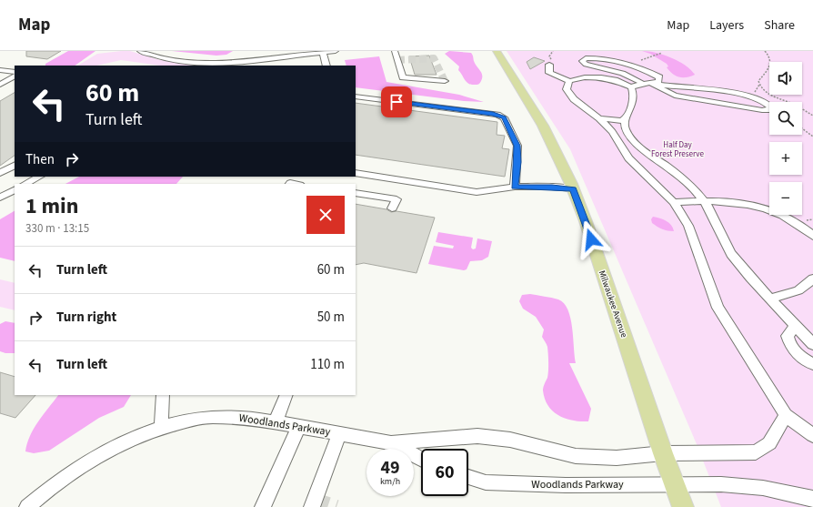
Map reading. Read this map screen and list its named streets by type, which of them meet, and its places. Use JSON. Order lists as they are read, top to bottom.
{
  "streets": {
    "main road": ["Milwaukee Avenue"],
    "street": ["Woodlands Parkway"]
  },
  "crossings": [
    ["Milwaukee Avenue", "Woodlands Parkway"]
  ],
  "parks": ["Half Day Forest Preserve"],
  "page": {
    "header": "Map",
    "nav": ["Map", "Layers", "Share"],
    "map_buttons": ["+", "−"],
    "turn": ["60 m", "Turn left"],
    "then": "Then",
    "heading": ["1 min", "330 m · 13:15"],
    "list": [
      {
        "name": "Turn left",
        "value": "60 m"
      },
      {
        "name": "Turn right",
        "value": "50 m"
      },
      {
        "name": "Turn left",
        "value": "110 m"
      }
    ],
    "speed": "49 km/h",
    "limit": "60"
  }
}
